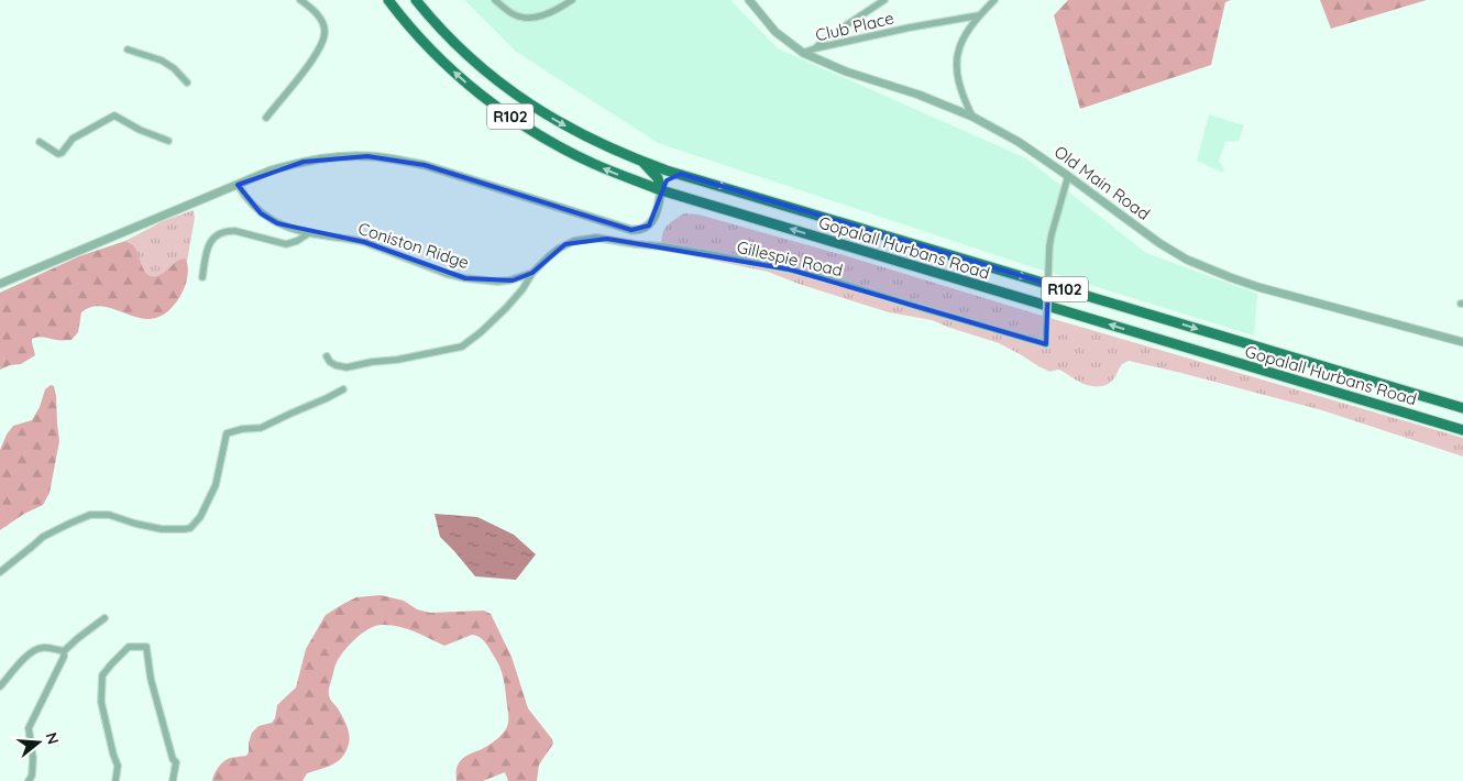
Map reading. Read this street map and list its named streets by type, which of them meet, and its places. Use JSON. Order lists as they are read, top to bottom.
{
  "streets": {
    "main road": ["R102", "Gopalall Hurbans Road"],
    "street": [
      "Club Place",
      "Old Main Road",
      "Coniston Ridge",
      "Gillespie Road"
    ]
  },
  "crossings": [
    ["Club Place", "Old Main Road"],
    ["Old Main Road", "Gillespie Road"],
    ["Coniston Ridge", "Gillespie Road"]
  ],
  "north": "right"
}
